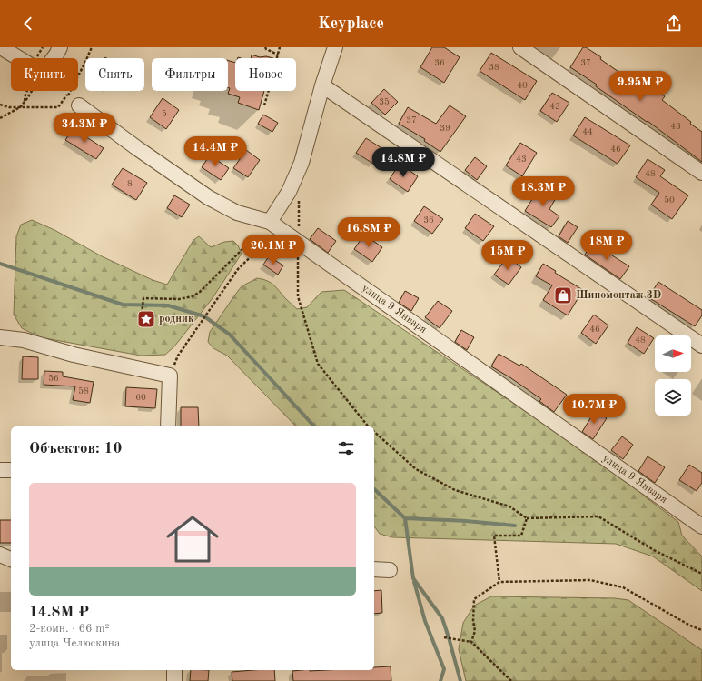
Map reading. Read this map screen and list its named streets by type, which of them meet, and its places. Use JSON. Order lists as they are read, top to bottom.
{
  "streets": {
    "street": ["улица 9 Января"]
  },
  "places": {
    "shop": ["Шиномонтаж 3D"],
    "place": ["родник"]
  },
  "house_numbers": [
    "36",
    "37",
    "38",
    "40",
    "35",
    "42",
    "5",
    "37",
    "43",
    "39",
    "44",
    "46",
    "43",
    "48",
    "8",
    "50",
    "36",
    "46",
    "48",
    "56",
    "58",
    "60"
  ],
  "north": "right",
  "page": {
    "header": "Keyplace",
    "chip": [
      "Купить",
      "Снять",
      "Фильтры",
      "Новое"
    ],
    "price": [
      "9.95M ₽",
      "34.3M ₽",
      "14.4M ₽",
      "14.8M ₽",
      "18.3M ₽",
      "16.8M ₽",
      "18M ₽",
      "20.1M ₽",
      "15M ₽",
      "10.7M ₽"
    ],
    "heading": "Объектов: 10",
    "list": [
      {
        "name": "14.8M ₽",
        "note": "2-комн. · 66 m² · улица Челюскина"
      }
    ]
  }
}
